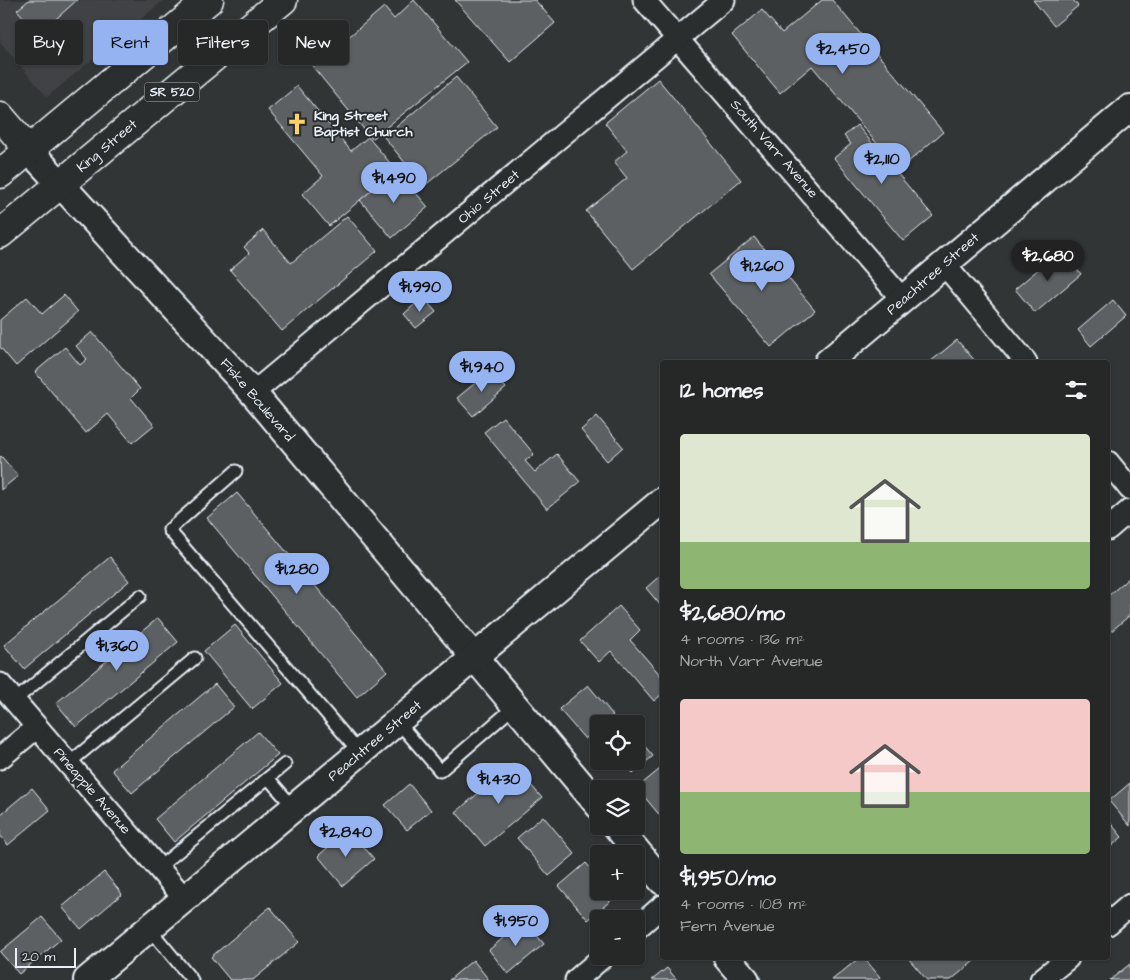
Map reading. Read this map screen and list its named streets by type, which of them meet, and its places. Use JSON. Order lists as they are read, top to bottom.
{
  "streets": {
    "main road": ["SR 520", "King Street"],
    "street": [
      "South Varr Avenue",
      "Ohio Street",
      "Peachtree Street",
      "Fiske Boulevard",
      "Pineapple Avenue"
    ]
  },
  "crossings": [
    ["King Street", "Fiske Boulevard"],
    ["South Varr Avenue", "Ohio Street"],
    ["South Varr Avenue", "Peachtree Street"],
    ["Ohio Street", "Fiske Boulevard"],
    ["Peachtree Street", "Fiske Boulevard"],
    ["Peachtree Street", "Pineapple Avenue"]
  ],
  "places": {
    "church": ["King Street Baptist Church"]
  },
  "scale_bar": "20 m",
  "page": {
    "chip": [
      "Buy",
      "Rent",
      "Filters",
      "New"
    ],
    "price": [
      "$2,450",
      "$2,110",
      "$1,490",
      "$2,680",
      "$1,260",
      "$1,990",
      "$1,940",
      "$1,280",
      "$1,360",
      "$1,430",
      "$2,840",
      "$1,950"
    ],
    "heading": "12 homes",
    "list": [
      {
        "name": "$2,680/mo",
        "note": "4 rooms · 136 m² · North Varr Avenue"
      },
      {
        "name": "$1,950/mo",
        "note": "4 rooms · 108 m² · Fern Avenue"
      }
    ],
    "map_buttons": ["+", "−"],
    "scale": "20 m"
  }
}
